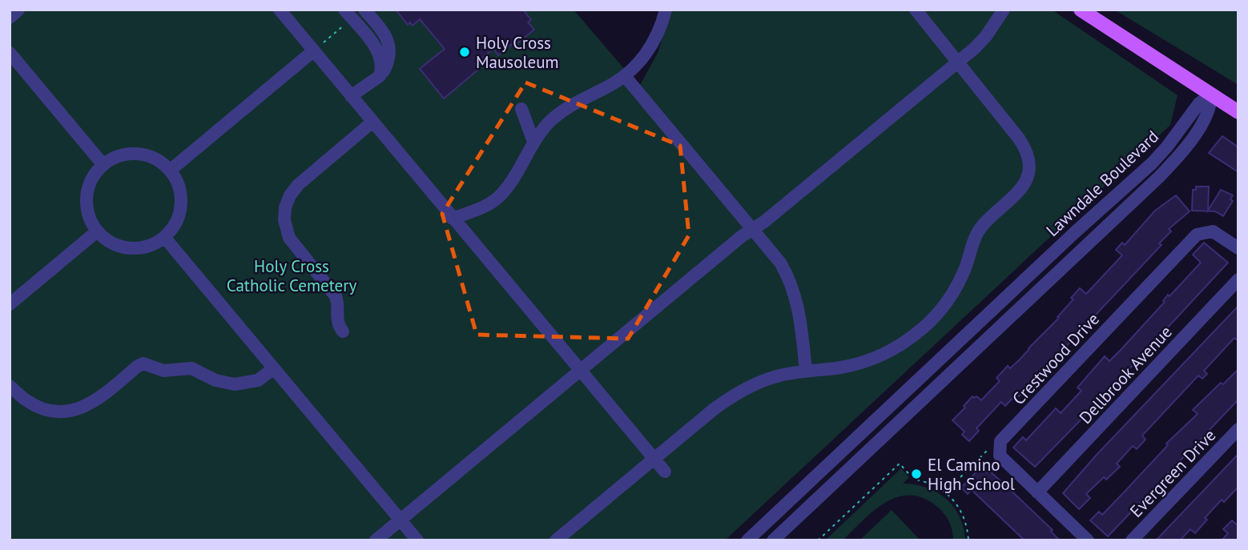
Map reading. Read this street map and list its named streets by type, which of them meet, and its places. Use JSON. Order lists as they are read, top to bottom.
{
  "streets": {
    "street": [
      "Lawndale Boulevard",
      "Crestwood Drive",
      "Dellbrook Avenue",
      "Evergreen Drive"
    ]
  },
  "crossings": [
    ["Crestwood Drive", "Dellbrook Avenue"]
  ],
  "parks": ["Holy Cross Catholic Cemetery"],
  "places": ["Holy Cross Mausoleum", "El Camino High School"]
}
